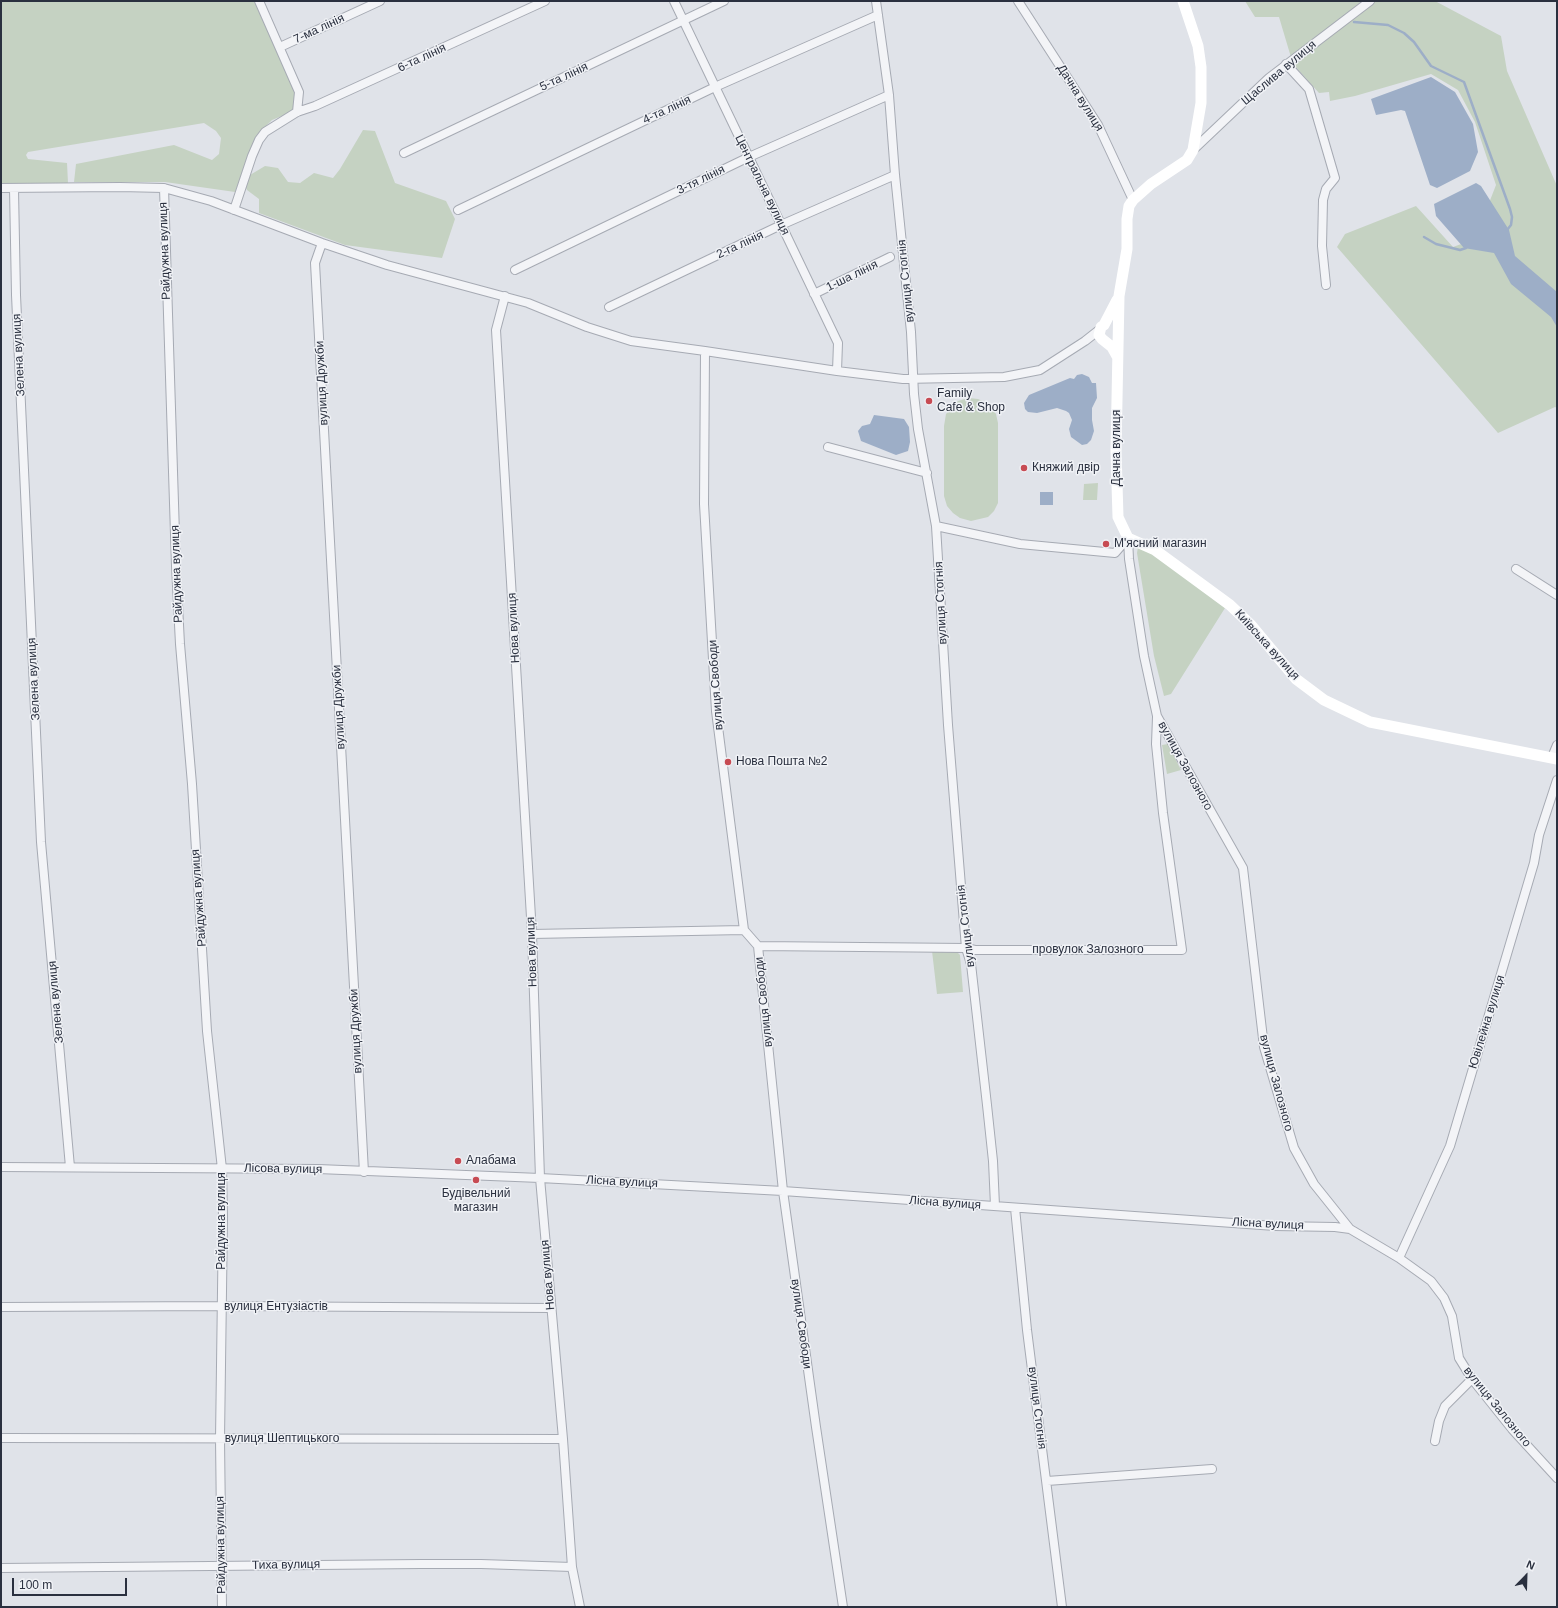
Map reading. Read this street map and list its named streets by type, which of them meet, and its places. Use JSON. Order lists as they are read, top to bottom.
{
  "streets": {
    "street": [
      "7-ма лінія",
      "6-та лінія",
      "Щаслива вулиця",
      "5-та лінія",
      "Дачна вулиця",
      "4-та лінія",
      "3-тя лінія",
      "Центральна вулиця",
      "2-га лінія",
      "Райдужна вулиця",
      "1-ша лінія",
      "вулиця Стогнія",
      "Зелена вулиця",
      "вулиця Дружби",
      "Нова вулиця",
      "Київська вулиця",
      "вулиця Свободи",
      "вулиця Залозного",
      "провулок Залозного",
      "Ювілейна вулиця",
      "Лісова вулиця",
      "Лісна вулиця",
      "вулиця Ентузіастів",
      "вулиця Шептицького",
      "Тиха вулиця"
    ]
  },
  "crossings": [
    ["5-та лінія", "Центральна вулиця"],
    ["Дачна вулиця", "Київська вулиця"],
    ["Дачна вулиця", "вулиця Залозного"],
    ["4-та лінія", "Центральна вулиця"],
    ["4-та лінія", "вулиця Стогнія"],
    ["3-тя лінія", "Центральна вулиця"],
    ["3-тя лінія", "вулиця Стогнія"],
    ["Центральна вулиця", "2-га лінія"],
    ["Центральна вулиця", "1-ша лінія"],
    ["2-га лінія", "вулиця Стогнія"],
    ["Райдужна вулиця", "Лісова вулиця"],
    ["Райдужна вулиця", "вулиця Ентузіастів"],
    ["Райдужна вулиця", "вулиця Шептицького"],
    ["Райдужна вулиця", "Тиха вулиця"],
    ["вулиця Стогнія", "провулок Залозного"],
    ["вулиця Стогнія", "Лісна вулиця"],
    ["Зелена вулиця", "Лісова вулиця"],
    ["вулиця Дружби", "Лісова вулиця"],
    ["Нова вулиця", "Лісова вулиця"],
    ["Нова вулиця", "Лісна вулиця"],
    ["Нова вулиця", "вулиця Ентузіастів"],
    ["Нова вулиця", "вулиця Шептицького"],
    ["Нова вулиця", "Тиха вулиця"],
    ["Київська вулиця", "вулиця Залозного"],
    ["вулиця Свободи", "провулок Залозного"],
    ["вулиця Свободи", "Лісна вулиця"],
    ["вулиця Залозного", "провулок Залозного"],
    ["вулиця Залозного", "Ювілейна вулиця"],
    ["вулиця Залозного", "Лісна вулиця"],
    ["Лісова вулиця", "Лісна вулиця"]
  ],
  "places": [
    "Family Cafe & Shop",
    "Княжий двір",
    "М'ясний магазин",
    "Нова Пошта №2",
    "Алабама",
    "Будівельний магазин"
  ],
  "scale_bar": "100 m",
  "north": "top right"
}
